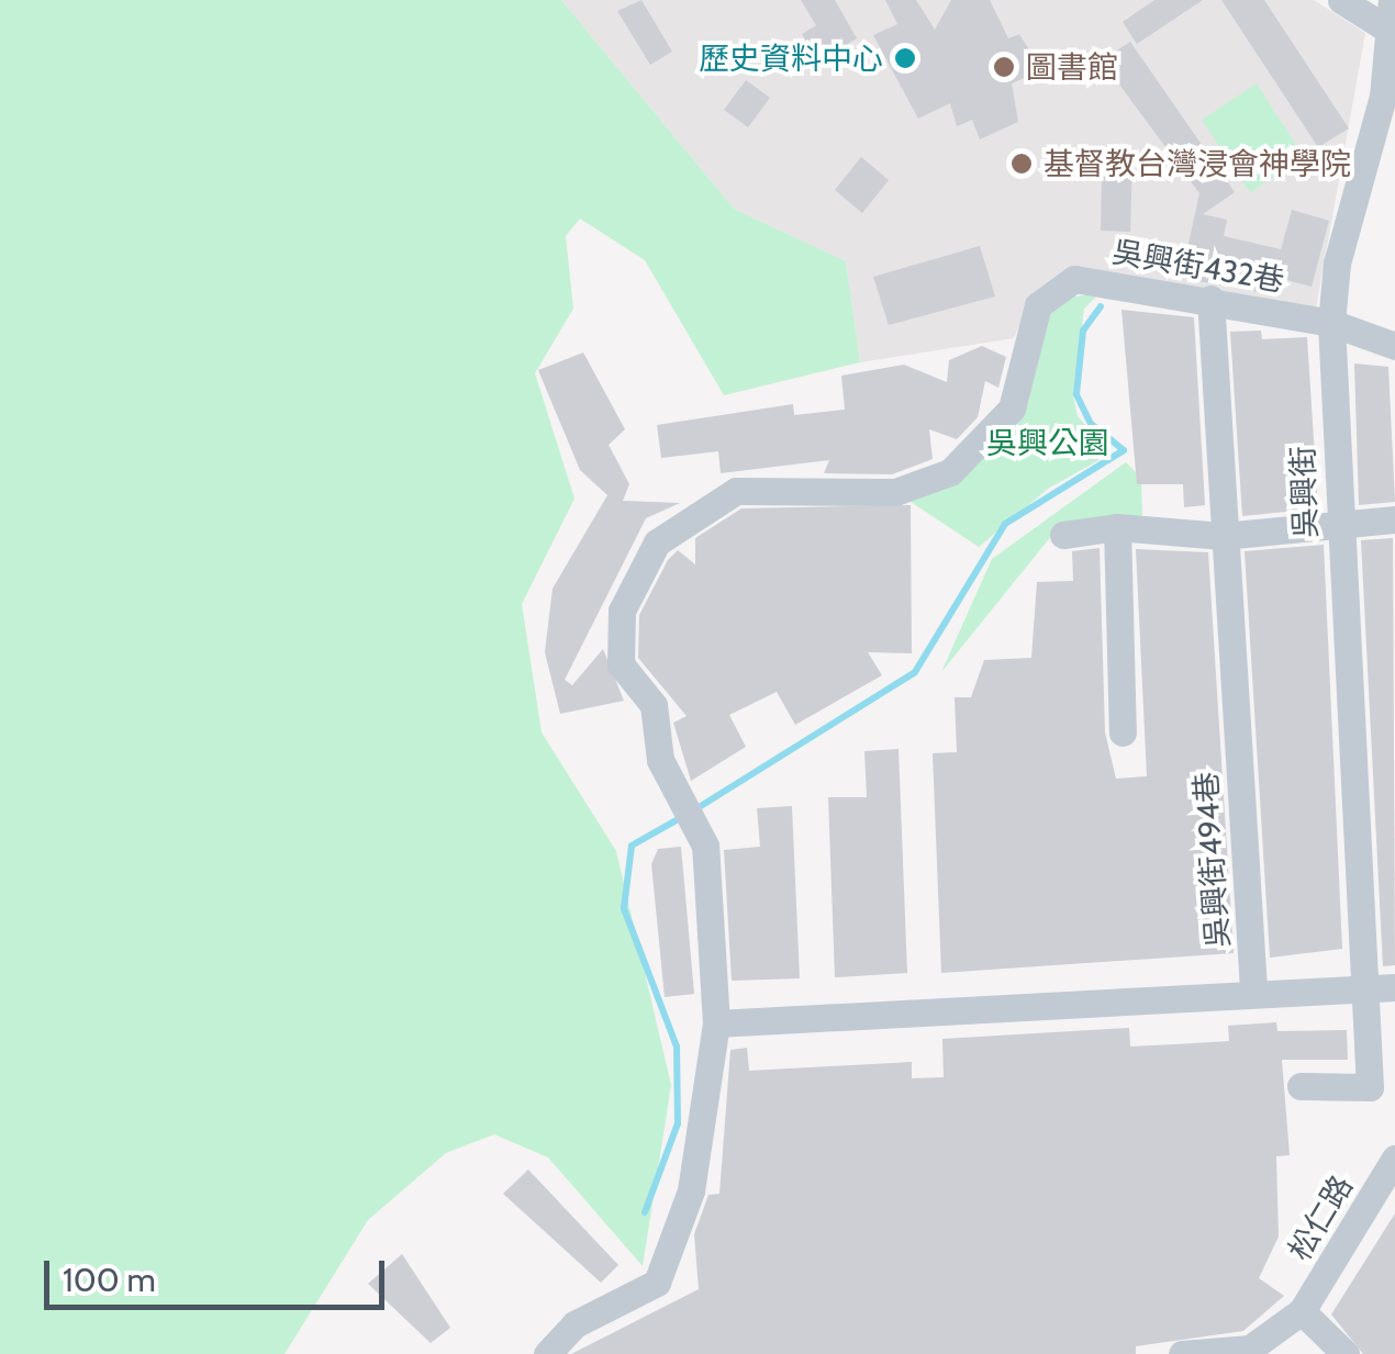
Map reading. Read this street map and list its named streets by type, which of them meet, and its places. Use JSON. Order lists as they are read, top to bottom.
{
  "streets": {
    "street": [
      "吳興街432巷",
      "吳興街",
      "吳興街494巷",
      "松仁路"
    ]
  },
  "crossings": [
    ["吳興街432巷", "吳興街"],
    ["吳興街432巷", "吳興街494巷"]
  ],
  "parks": ["吳興公園"],
  "places": ["歷史資料中心", "圖書館", "基督教台灣浸會神學院"],
  "scale_bar": "100 m"
}
